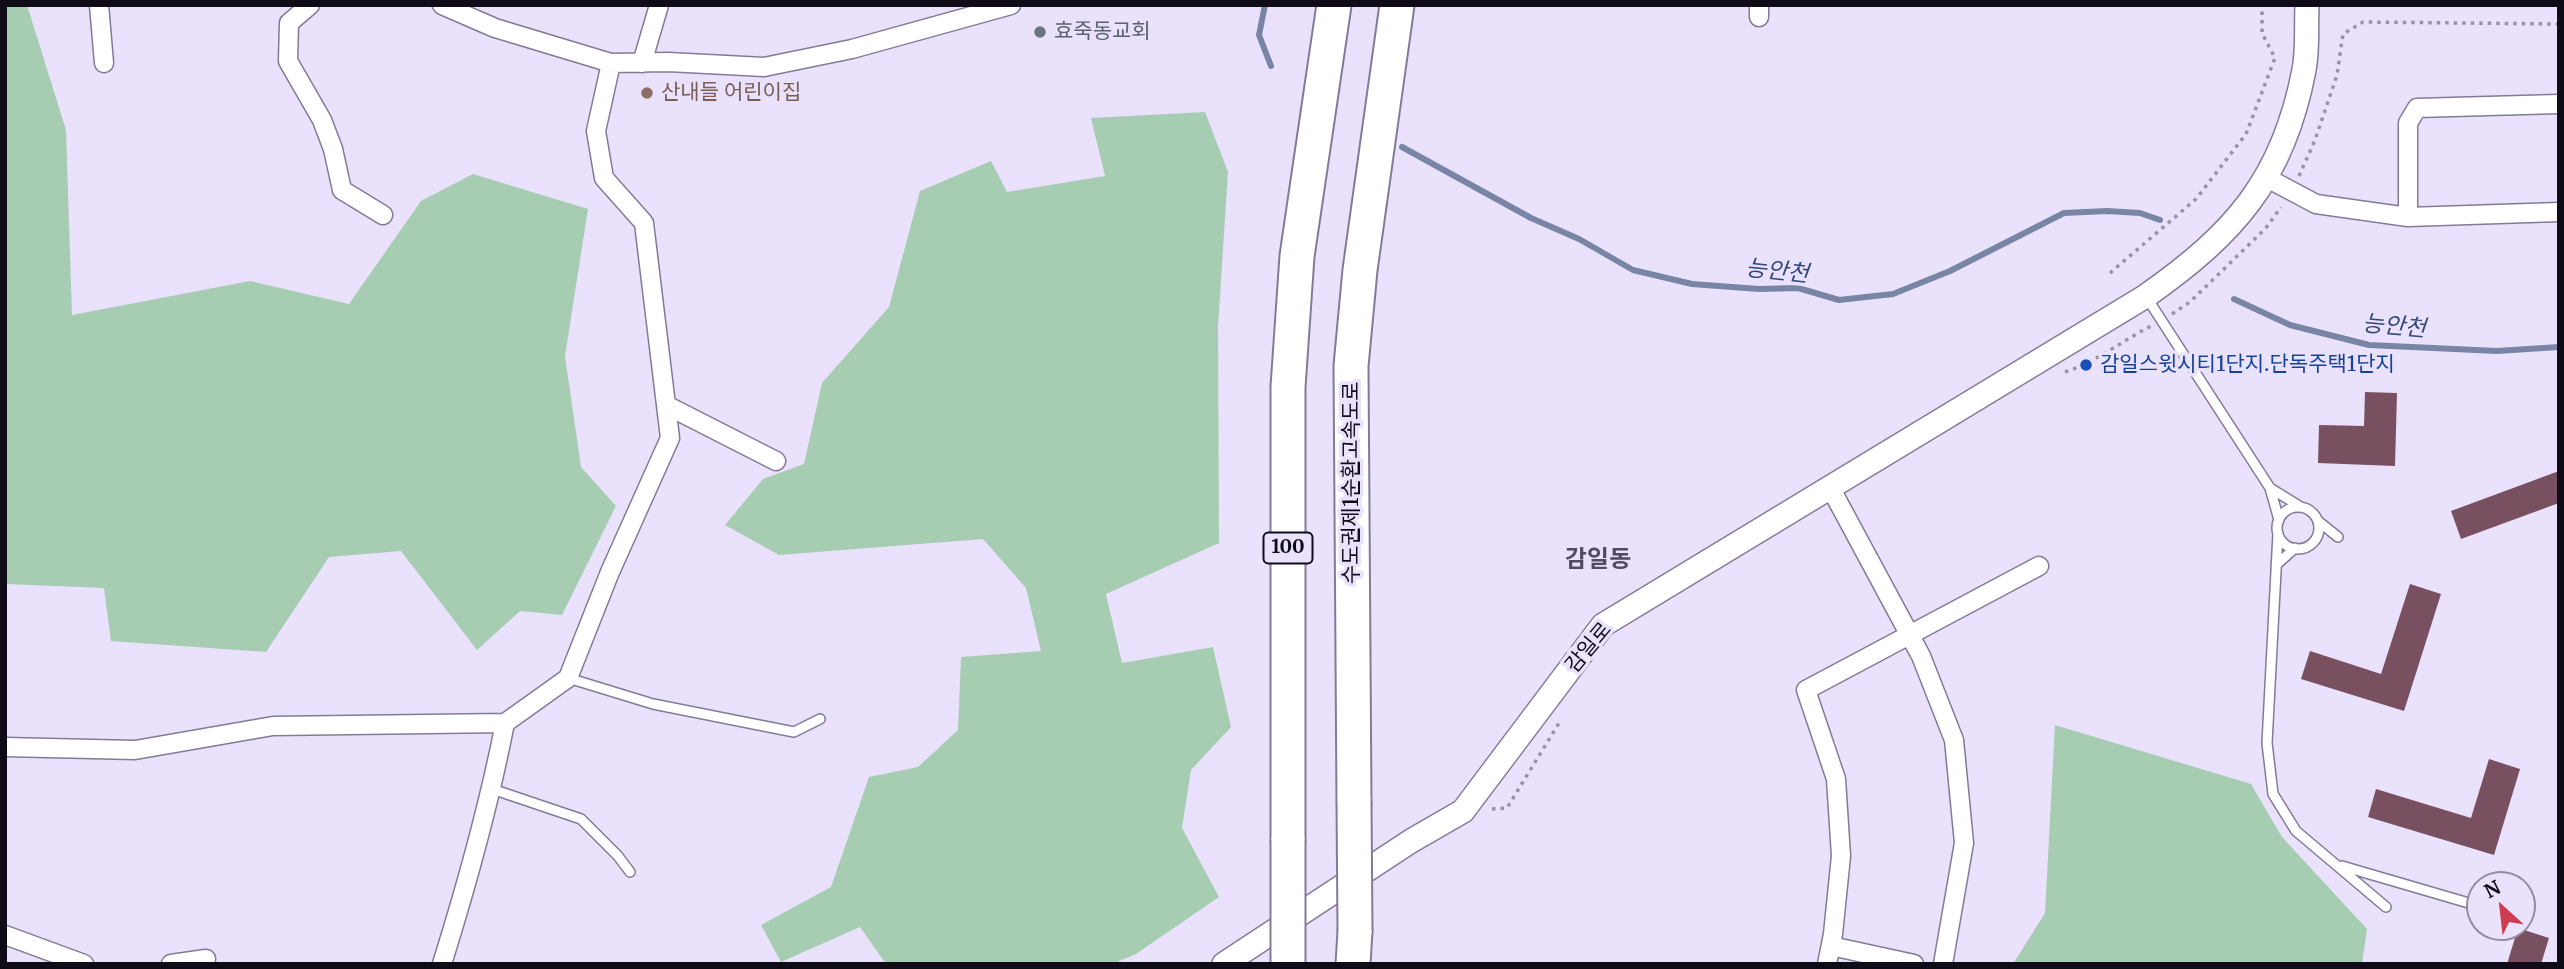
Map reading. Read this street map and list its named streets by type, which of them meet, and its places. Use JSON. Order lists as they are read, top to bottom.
{
  "streets": {
    "highway": ["수도권제1순환고속도로", "100"],
    "street": ["감일로"]
  },
  "districts": ["감일동"],
  "water": ["능안천"],
  "places": ["효죽동교회", "산내들 어린이집", "감일스윗시티1단지.단독주택1단지"],
  "north": "top left"
}
